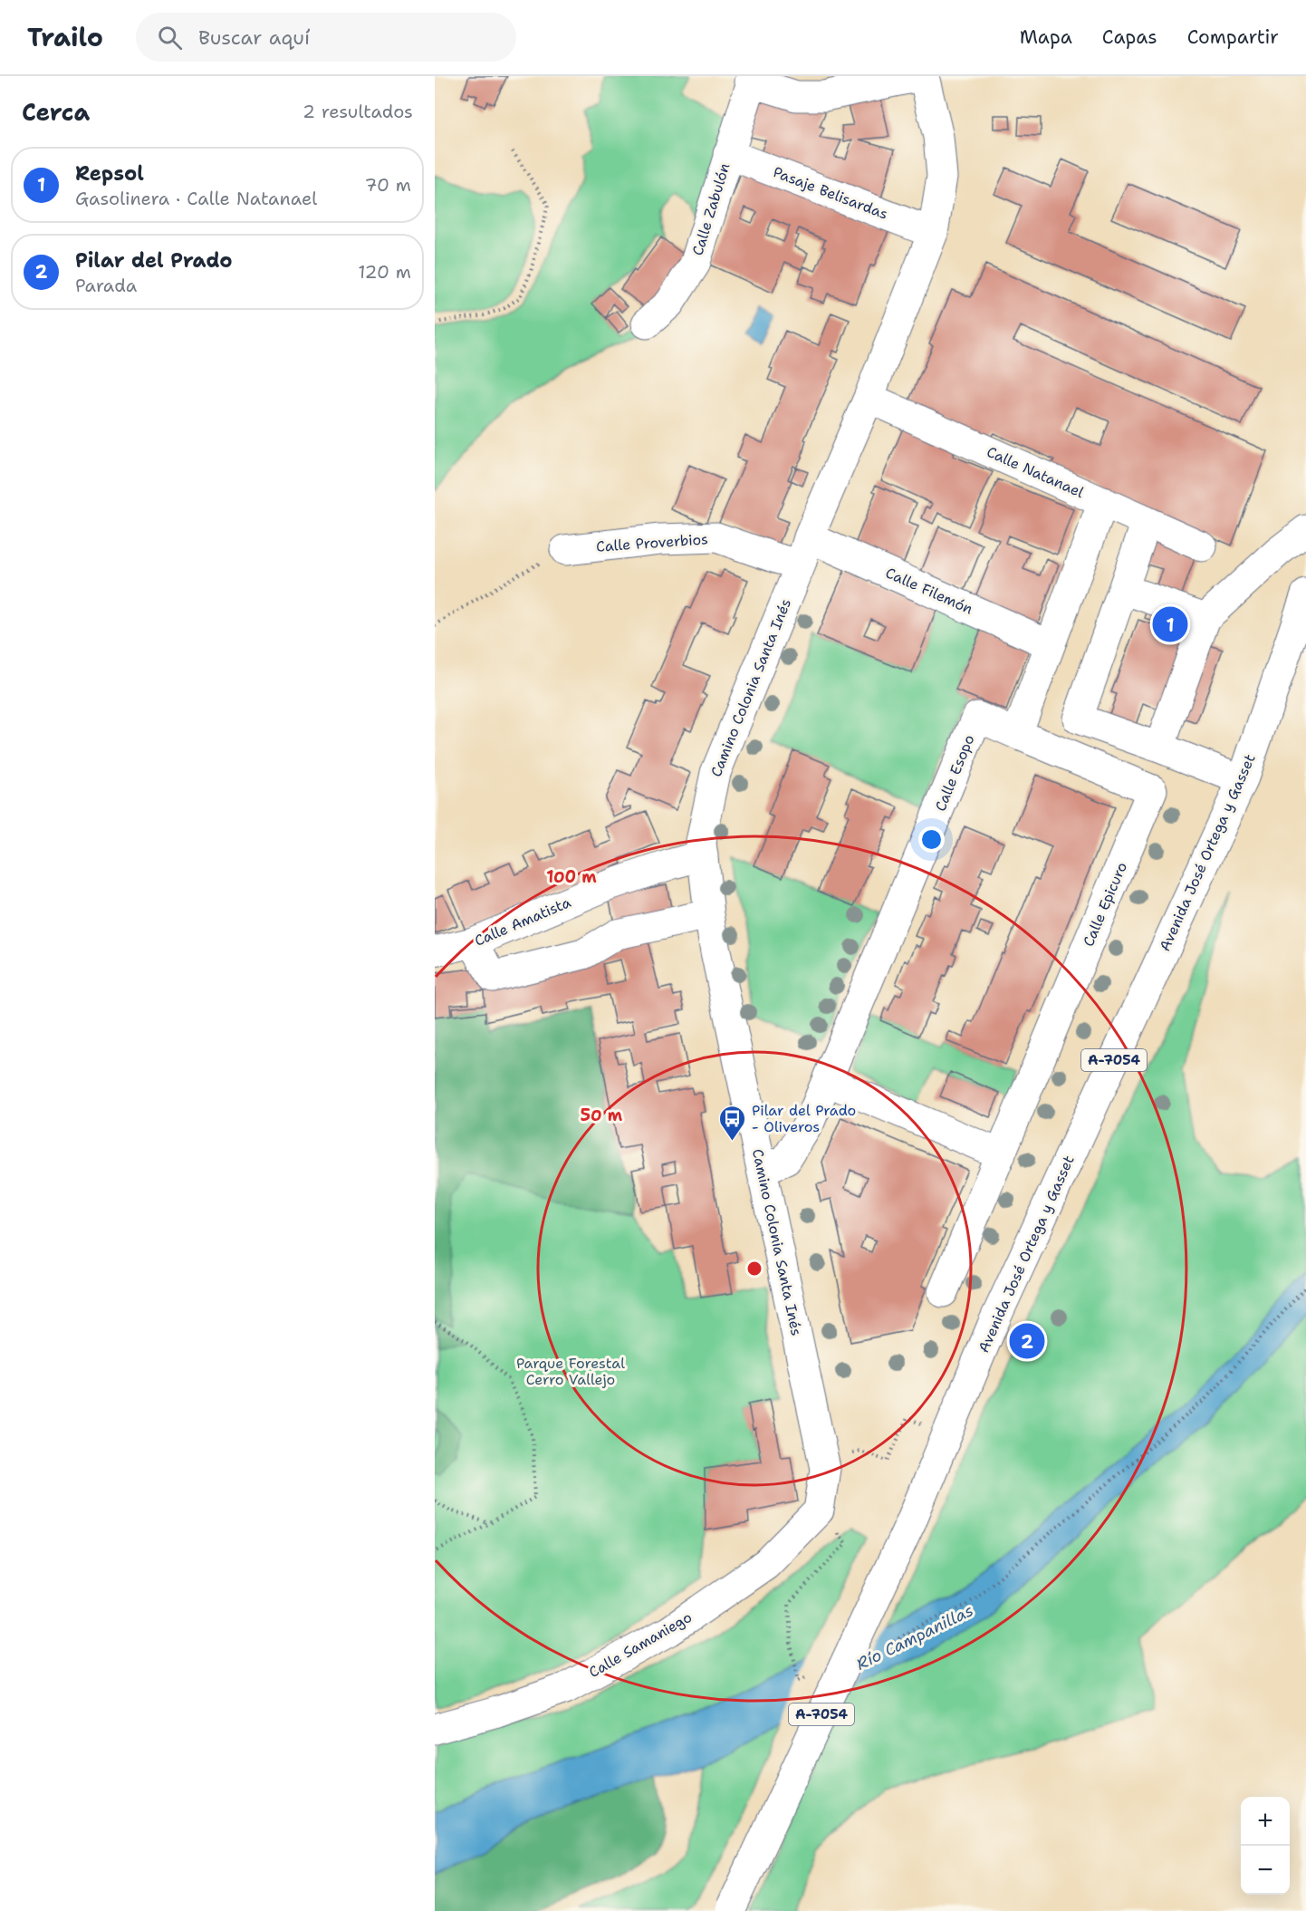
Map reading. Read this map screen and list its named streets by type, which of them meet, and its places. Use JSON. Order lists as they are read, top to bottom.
{
  "streets": {
    "street": [
      "Pasaje Belisardas",
      "Calle Zabulón",
      "Calle Natanael",
      "Calle Proverbios",
      "Calle Filemón",
      "Camino Colonia Santa Inés",
      "Calle Esopo",
      "Avenida José Ortega y Gasset",
      "Calle Epicuro",
      "Calle Amatista",
      "A-7054",
      "Calle Samaniego"
    ]
  },
  "crossings": [
    ["Pasaje Belisardas", "Calle Zabulón"],
    ["Pasaje Belisardas", "Camino Colonia Santa Inés"],
    ["Calle Natanael", "Camino Colonia Santa Inés"],
    ["Calle Proverbios", "Calle Filemón"],
    ["Calle Proverbios", "Camino Colonia Santa Inés"],
    ["Calle Filemón", "Camino Colonia Santa Inés"],
    ["Camino Colonia Santa Inés", "Calle Esopo"],
    ["Camino Colonia Santa Inés", "Calle Amatista"],
    ["Camino Colonia Santa Inés", "Calle Samaniego"],
    ["Calle Esopo", "Calle Epicuro"]
  ],
  "water": ["Río Campanillas"],
  "parks": ["Parque Forestal Cerro Vallejo"],
  "places": {
    "bus stop": ["Pilar del Prado - Oliveros"]
  },
  "page": {
    "header": "Trailo",
    "search": "Buscar aquí",
    "nav": ["Mapa", "Capas", "Compartir"],
    "heading": ["Cerca", "2 resultados"],
    "list": [
      {
        "mark": "1",
        "name": "Repsol",
        "note": "Gasolinera · Calle Natanael",
        "value": "70 m"
      },
      {
        "mark": "2",
        "name": "Pilar del Prado",
        "note": "Parada",
        "value": "120 m"
      }
    ],
    "pins": ["1", "2"],
    "map_buttons": ["+", "−"]
  },
  "rings": ["100 m", "50 m"]
}
